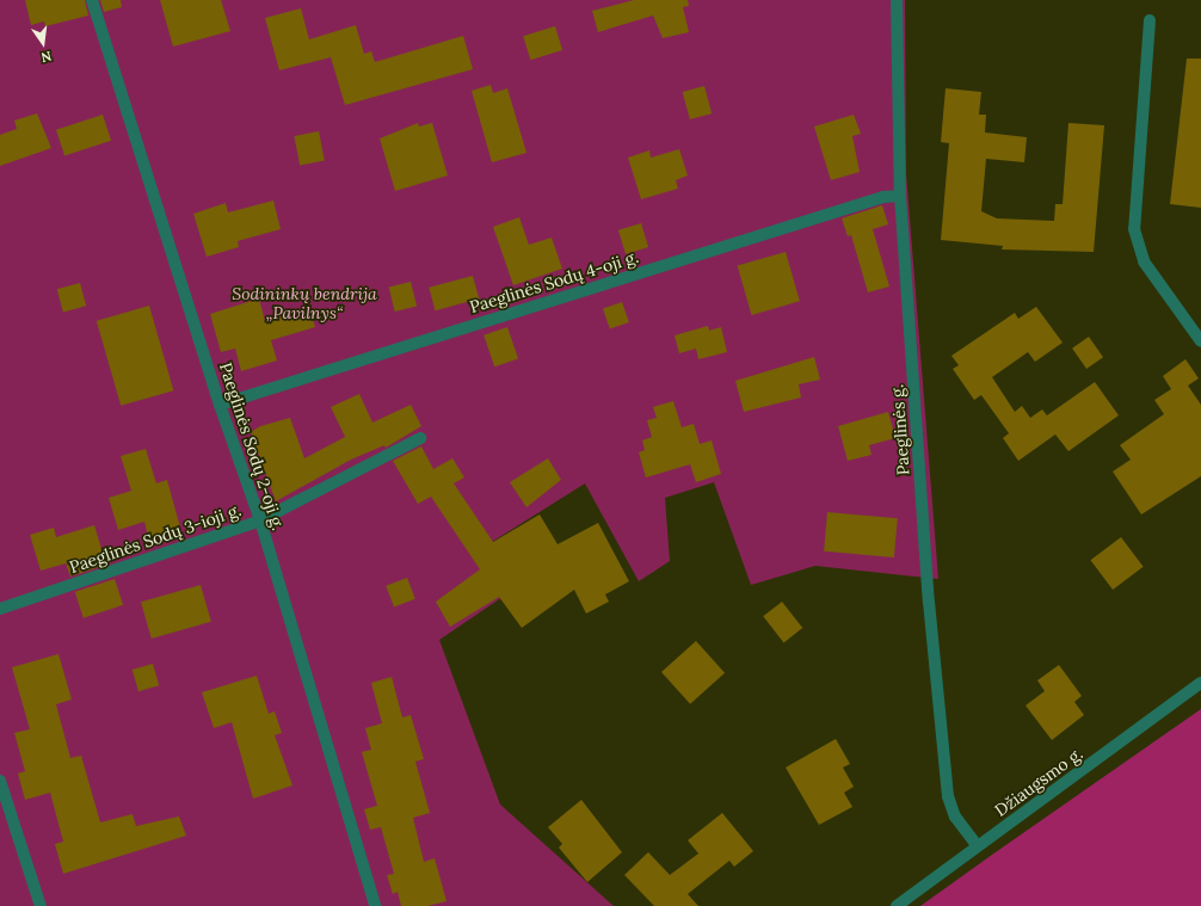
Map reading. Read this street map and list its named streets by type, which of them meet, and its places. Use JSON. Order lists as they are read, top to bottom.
{
  "streets": {
    "street": [
      "Paeglinės Sodų 4-oji g.",
      "Paeglinės g.",
      "Paeglinės Sodų 2-oji g.",
      "Paeglinės Sodų 3-ioji g.",
      "Džiaugsmo g."
    ]
  },
  "crossings": [
    ["Paeglinės Sodų 4-oji g.", "Paeglinės g."],
    ["Paeglinės Sodų 4-oji g.", "Paeglinės Sodų 2-oji g."],
    ["Paeglinės g.", "Džiaugsmo g."],
    ["Paeglinės Sodų 2-oji g.", "Paeglinės Sodų 3-ioji g."]
  ],
  "parks": ["Sodininkų bendrija „Pavilnys“"],
  "north": "bottom"
}
